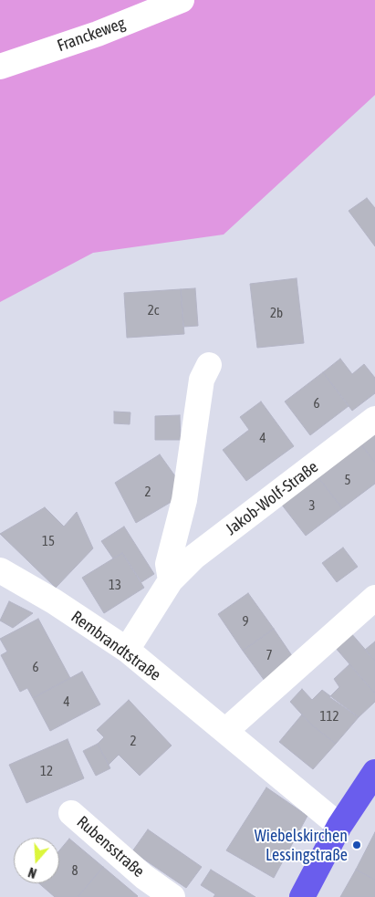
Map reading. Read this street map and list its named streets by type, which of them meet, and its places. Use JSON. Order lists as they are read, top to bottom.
{
  "streets": {
    "street": [
      "Franckeweg",
      "Jakob-Wolf-Straße",
      "Rembrandtstraße",
      "Rubensstraße"
    ]
  },
  "crossings": [
    ["Jakob-Wolf-Straße", "Rembrandtstraße"]
  ],
  "places": ["Wiebelskirchen Lessingstraße"],
  "house_numbers": [
    "2c",
    "2b",
    "6",
    "4",
    "5",
    "2",
    "3",
    "15",
    "13",
    "9",
    "7",
    "6",
    "4",
    "112",
    "2",
    "12",
    "8"
  ],
  "north": "bottom"
}
